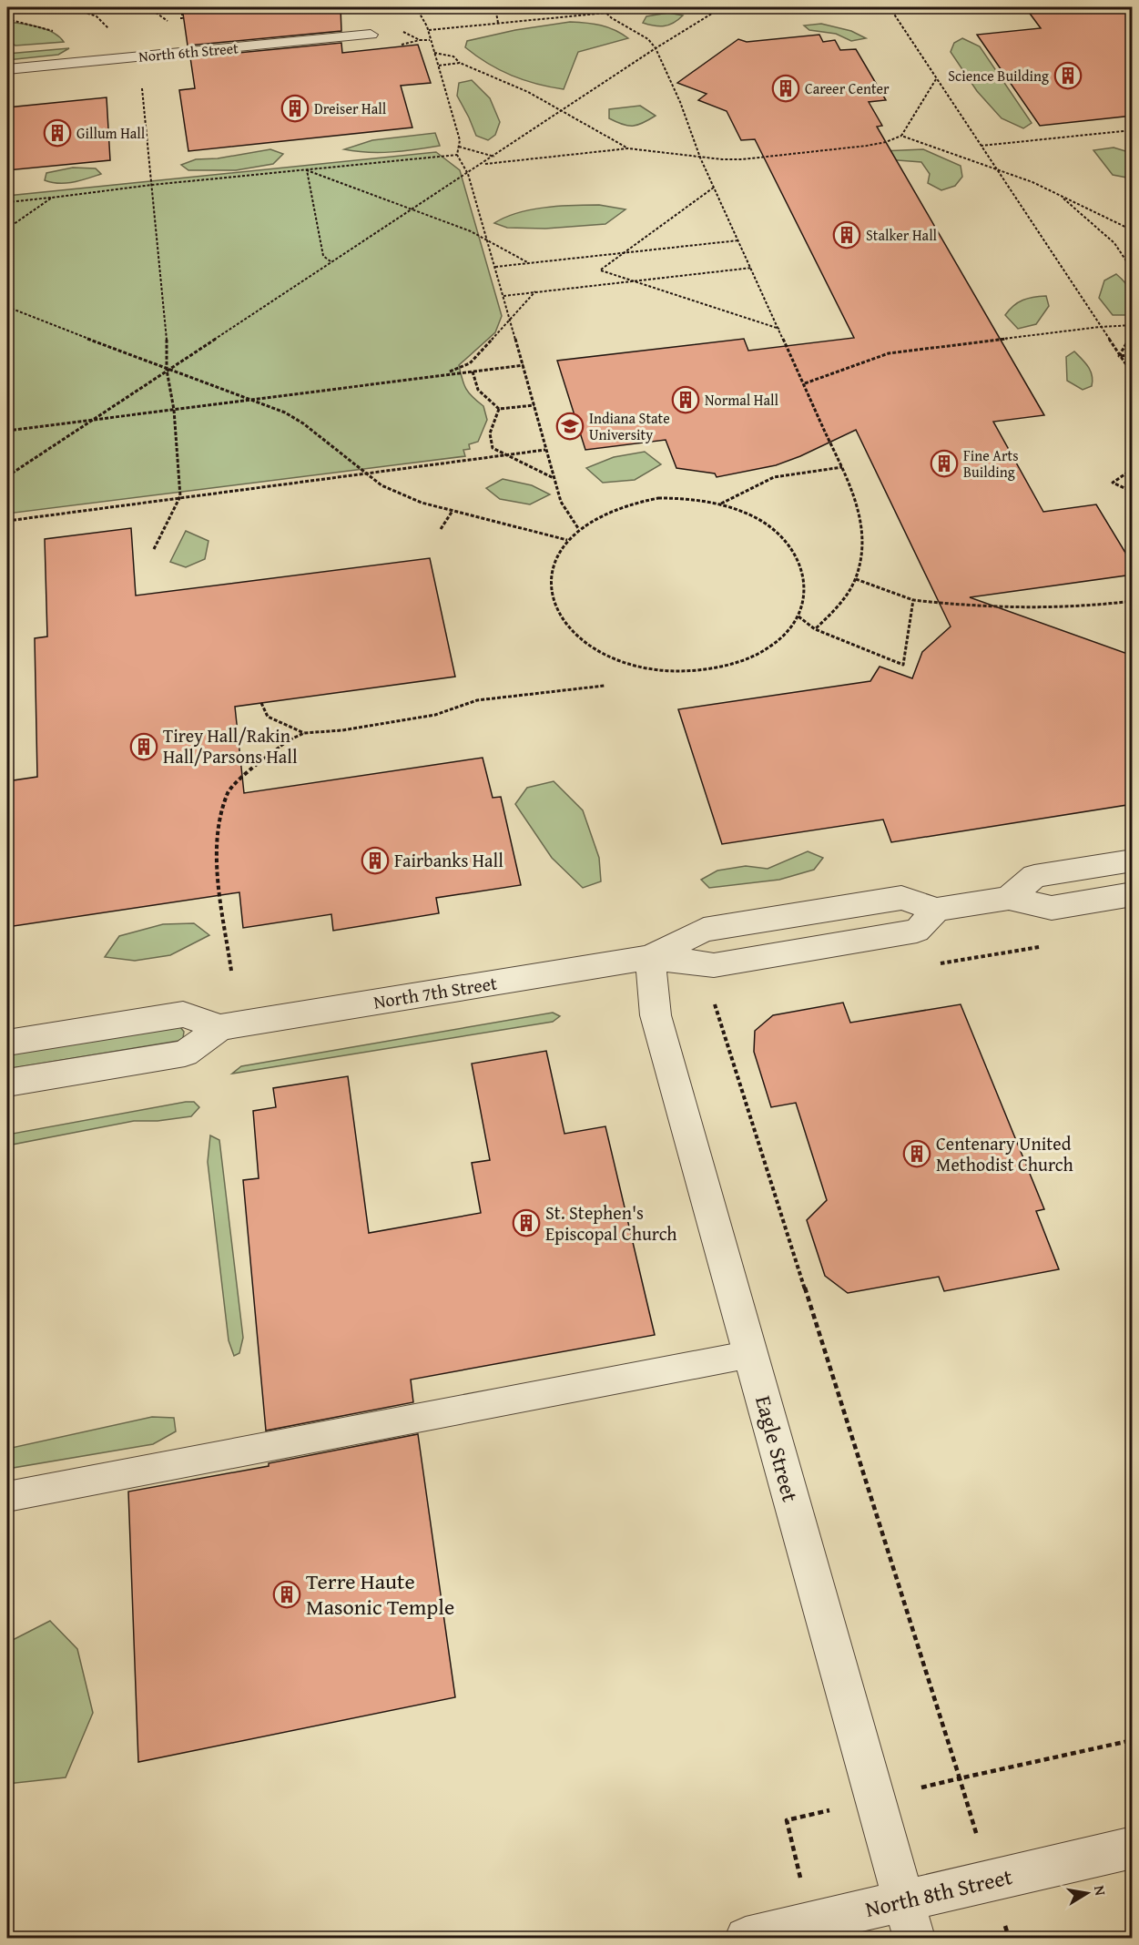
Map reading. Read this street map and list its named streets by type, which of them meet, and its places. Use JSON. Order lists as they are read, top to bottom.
{
  "streets": {
    "street": ["North 7th Street", "Eagle Street", "North 8th Street"],
    "lane": ["North 6th Street"]
  },
  "crossings": [
    ["North 7th Street", "Eagle Street"],
    ["Eagle Street", "North 8th Street"]
  ],
  "places": {
    "building": [
      "Science Building",
      "Career Center",
      "Dreiser Hall",
      "Gillum Hall",
      "Stalker Hall",
      "Normal Hall",
      "Fine Arts Building",
      "Tirey Hall/Rakin Hall/Parsons Hall",
      "Fairbanks Hall",
      "Centenary United Methodist Church",
      "St. Stephen's Episcopal Church",
      "Terre Haute Masonic Temple"
    ],
    "school or university": ["Indiana State University"]
  },
  "north": "right"
}
